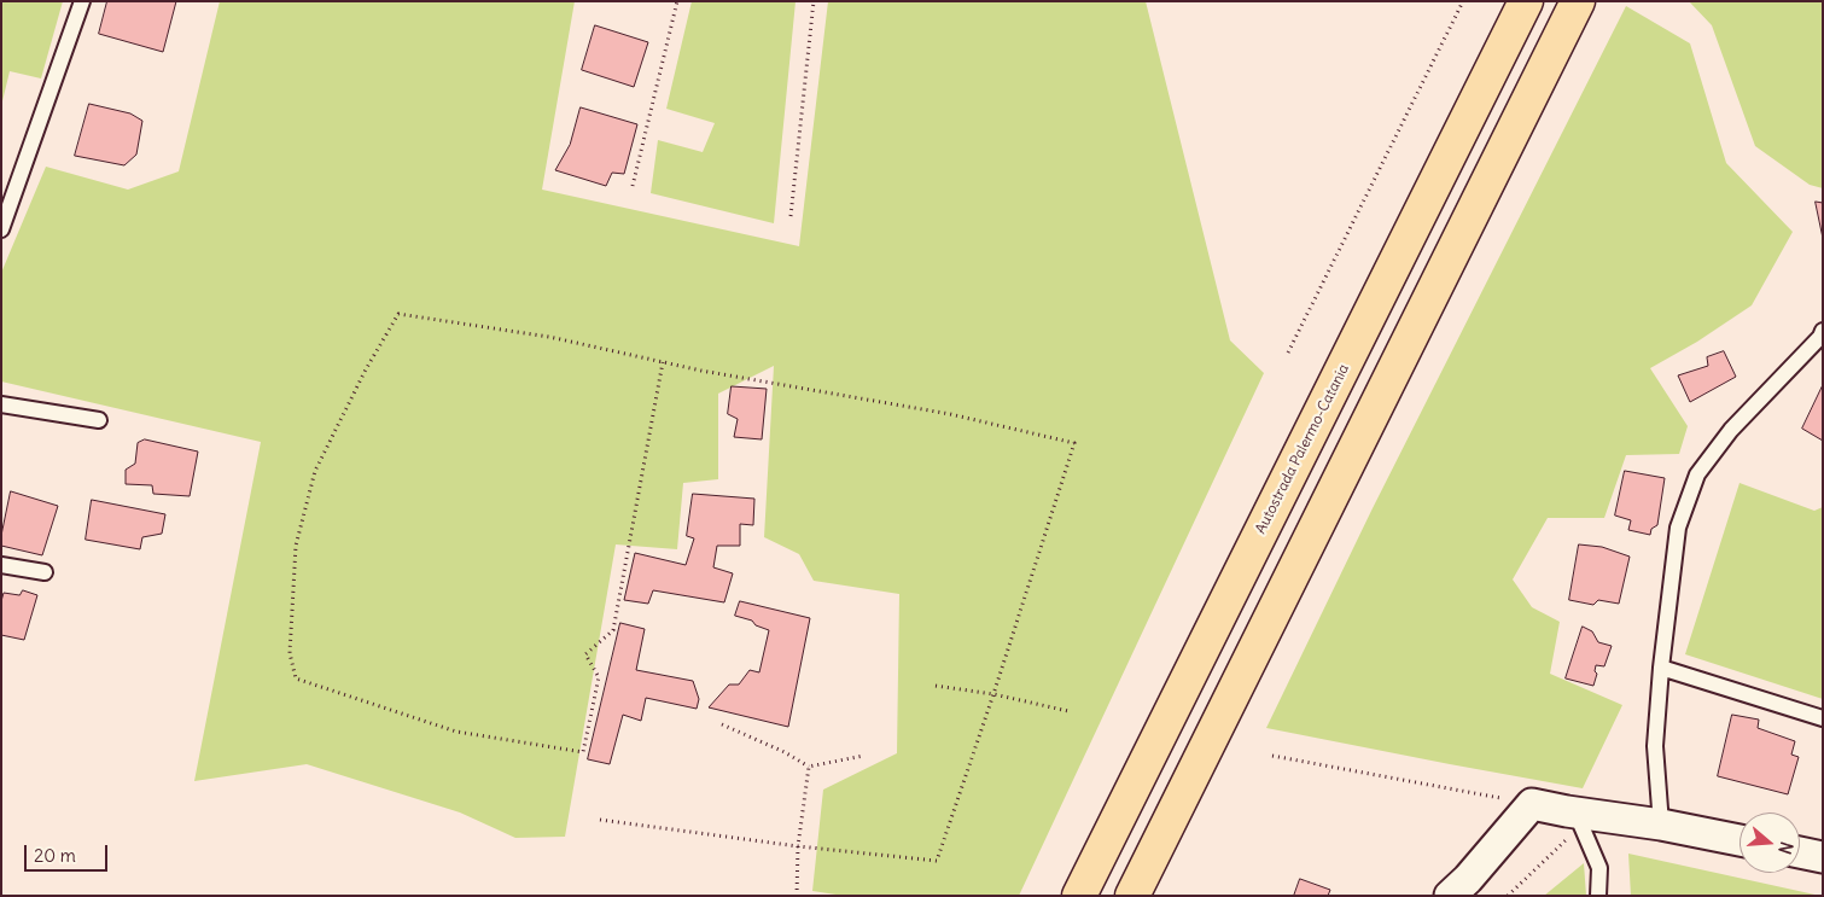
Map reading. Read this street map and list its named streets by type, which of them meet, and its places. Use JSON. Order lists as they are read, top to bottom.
{
  "streets": {
    "highway": ["Autostrada Palermo-Catania"]
  },
  "scale_bar": "20 m",
  "north": "right"
}
